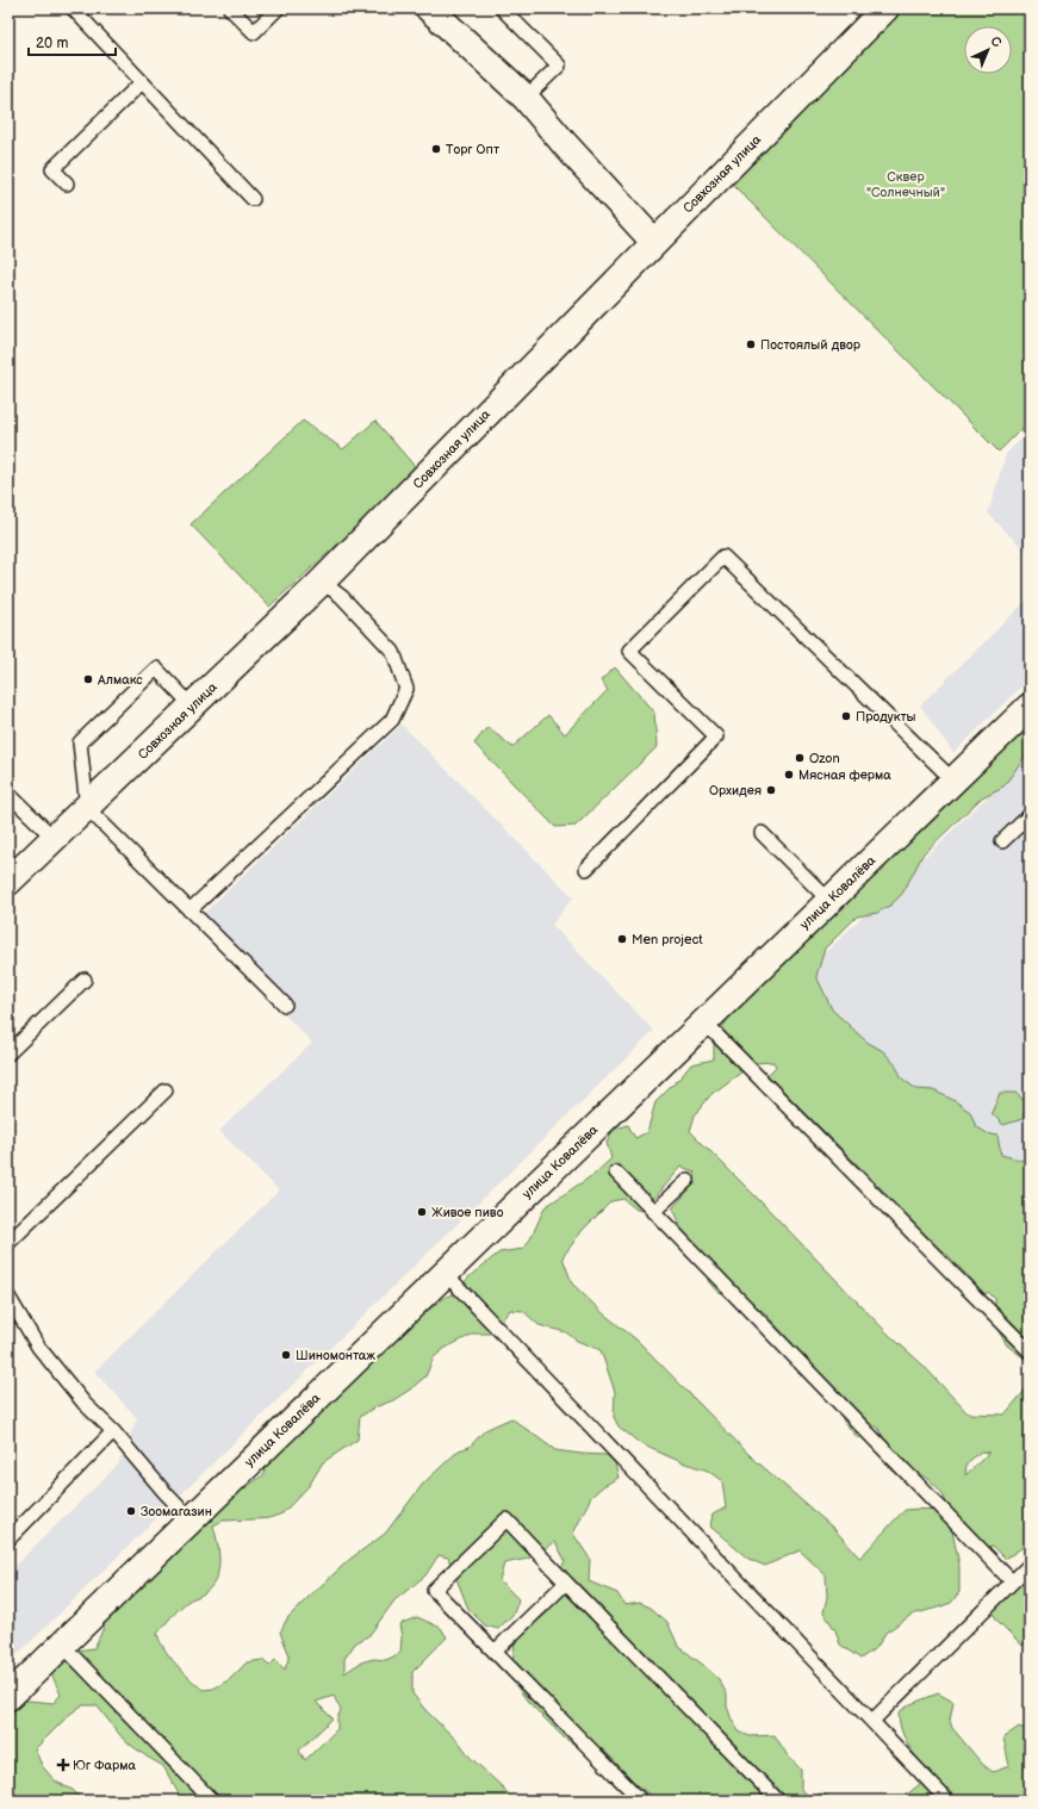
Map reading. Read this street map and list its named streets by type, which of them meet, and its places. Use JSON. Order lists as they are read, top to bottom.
{
  "streets": {
    "street": ["Совхозная улица", "улица Ковалёва"]
  },
  "parks": ["Сквер \"Солнечный\""],
  "places": {
    "other": [
      "Торг Опт",
      "Постоялый двор",
      "Алмакс",
      "Продукты",
      "Ozon",
      "Мясная ферма",
      "Орхидея",
      "Men project",
      "Живое пиво",
      "Шиномонтаж",
      "Зоомагазин"
    ],
    "health": ["Юг Фарма"]
  },
  "scale_bar": "20 m",
  "north": "top right"
}
